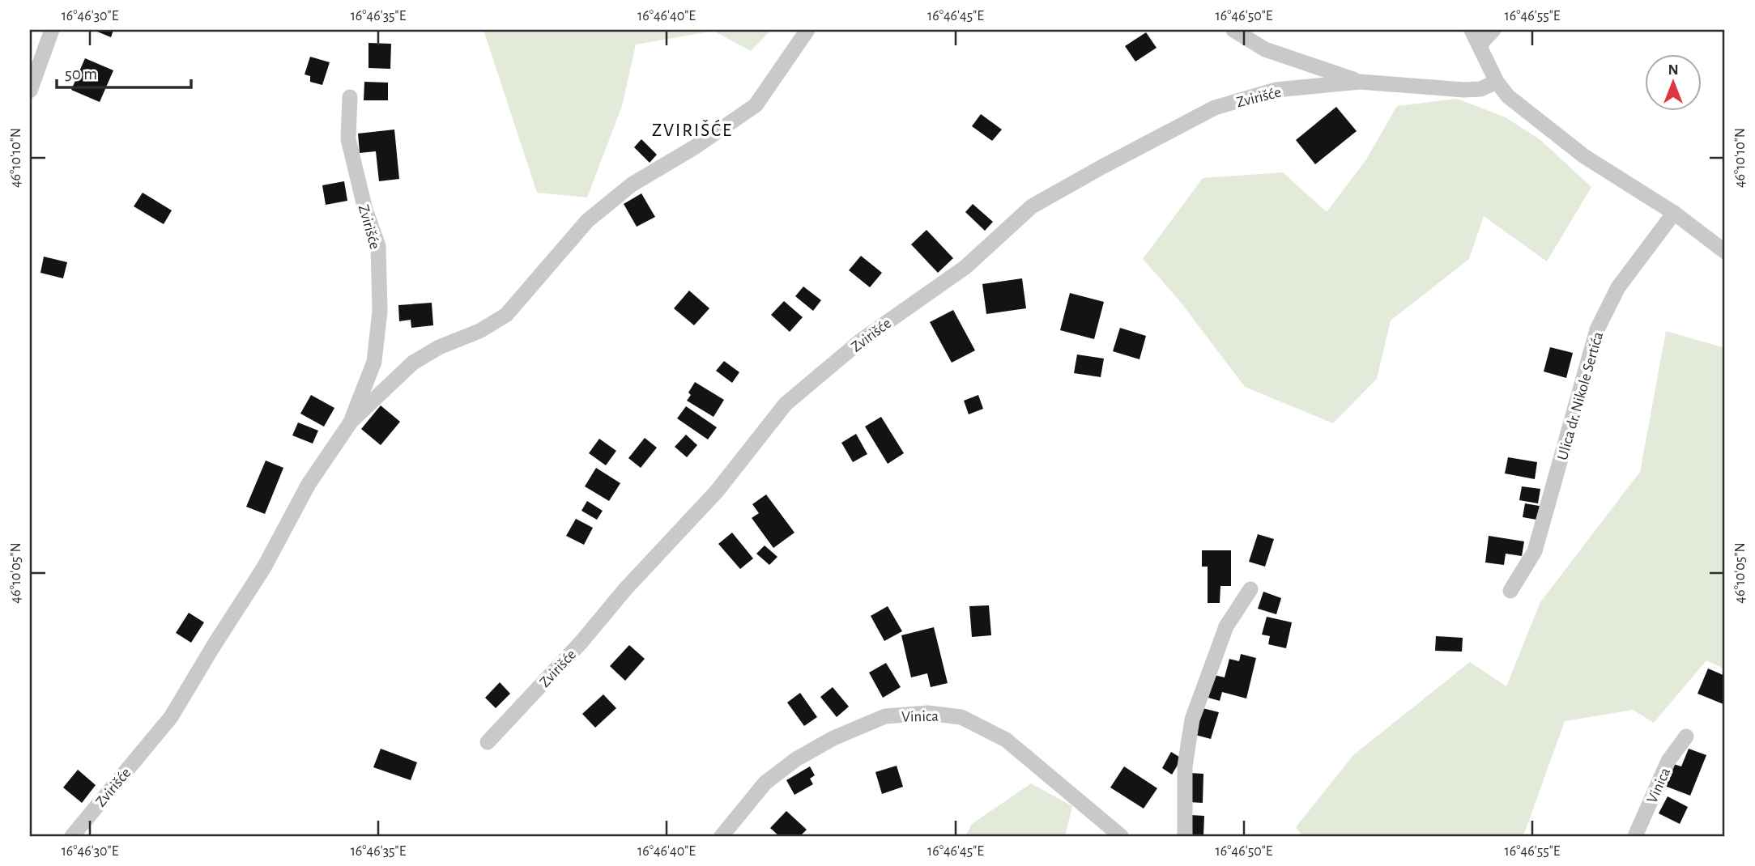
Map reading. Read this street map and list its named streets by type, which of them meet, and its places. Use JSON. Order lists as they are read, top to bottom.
{
  "streets": {
    "street": ["Zvirišće", "Ulica dr. Nikole Sertića", "Vinica"]
  },
  "districts": ["ZVIRIŠĆE"],
  "scale_bar": "50 m",
  "north": "top",
  "coordinates": [
    "16°46'30\"E",
    "16°46'35\"E",
    "16°46'40\"E",
    "16°46'45\"E",
    "16°46'50\"E",
    "16°46'55\"E",
    "46°10'10\"N",
    "46°10'05\"N"
  ]
}
